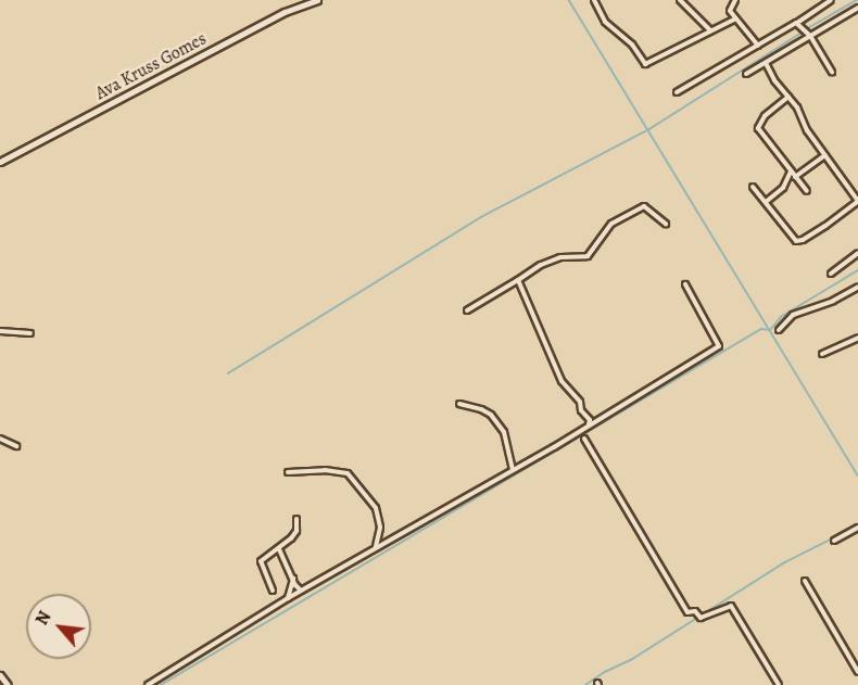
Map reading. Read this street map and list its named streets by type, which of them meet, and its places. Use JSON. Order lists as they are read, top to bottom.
{
  "streets": {
    "street": ["Ava Kruss Gomes"]
  },
  "north": "top left"
}
